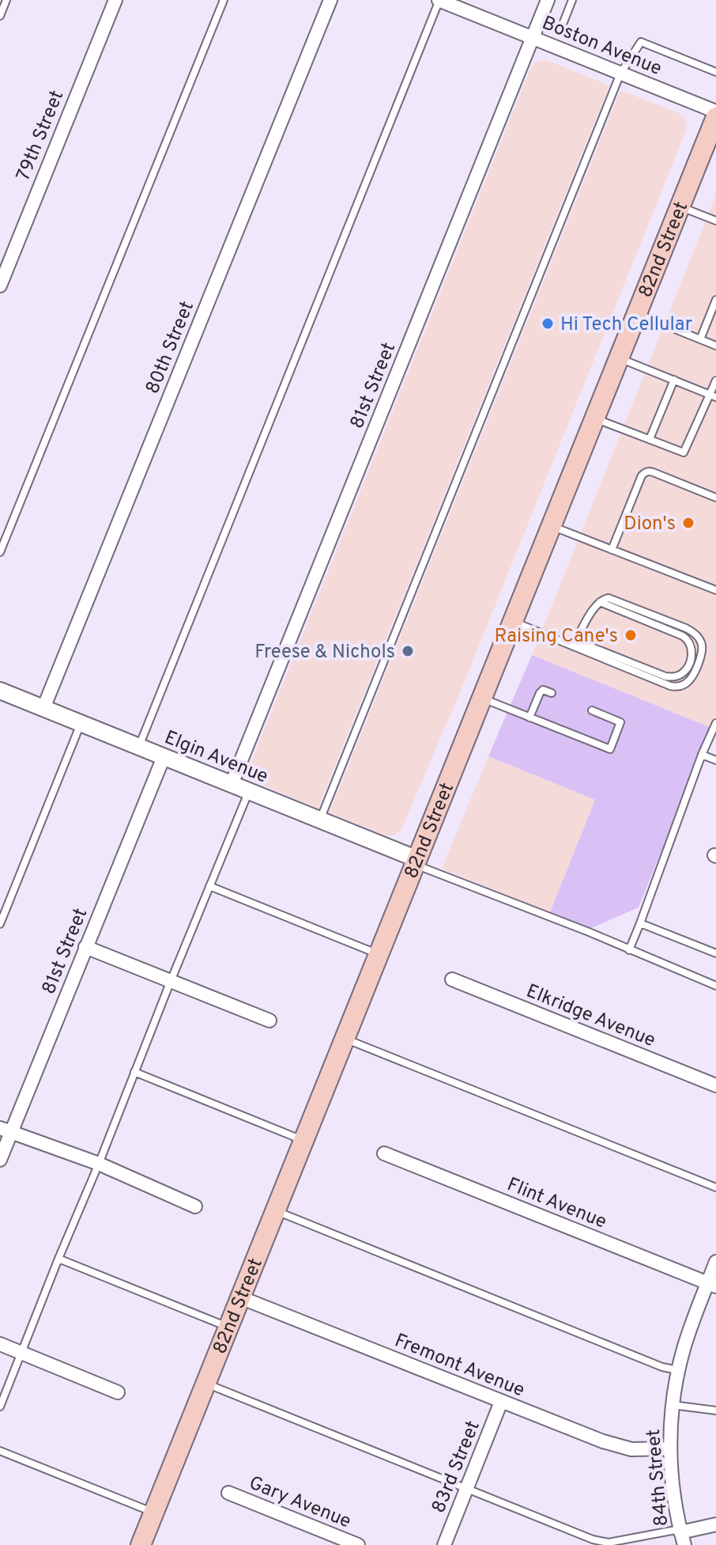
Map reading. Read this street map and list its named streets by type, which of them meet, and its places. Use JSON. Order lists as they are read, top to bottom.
{
  "streets": {
    "main road": ["82nd Street"],
    "street": [
      "Boston Avenue",
      "79th Street",
      "80th Street",
      "81st Street",
      "Elgin Avenue",
      "Elkridge Avenue",
      "Flint Avenue",
      "Fremont Avenue",
      "83rd Street",
      "84th Street",
      "Gary Avenue"
    ]
  },
  "crossings": [
    ["Boston Avenue", "81st Street"],
    ["82nd Street", "Elgin Avenue"],
    ["82nd Street", "Fremont Avenue"],
    ["80th Street", "Elgin Avenue"],
    ["81st Street", "Elgin Avenue"],
    ["Flint Avenue", "84th Street"],
    ["Fremont Avenue", "83rd Street"],
    ["Fremont Avenue", "84th Street"]
  ],
  "places": [
    "Hi Tech Cellular",
    "Dion's",
    "Raising Cane's",
    "Freese & Nichols"
  ]
}
